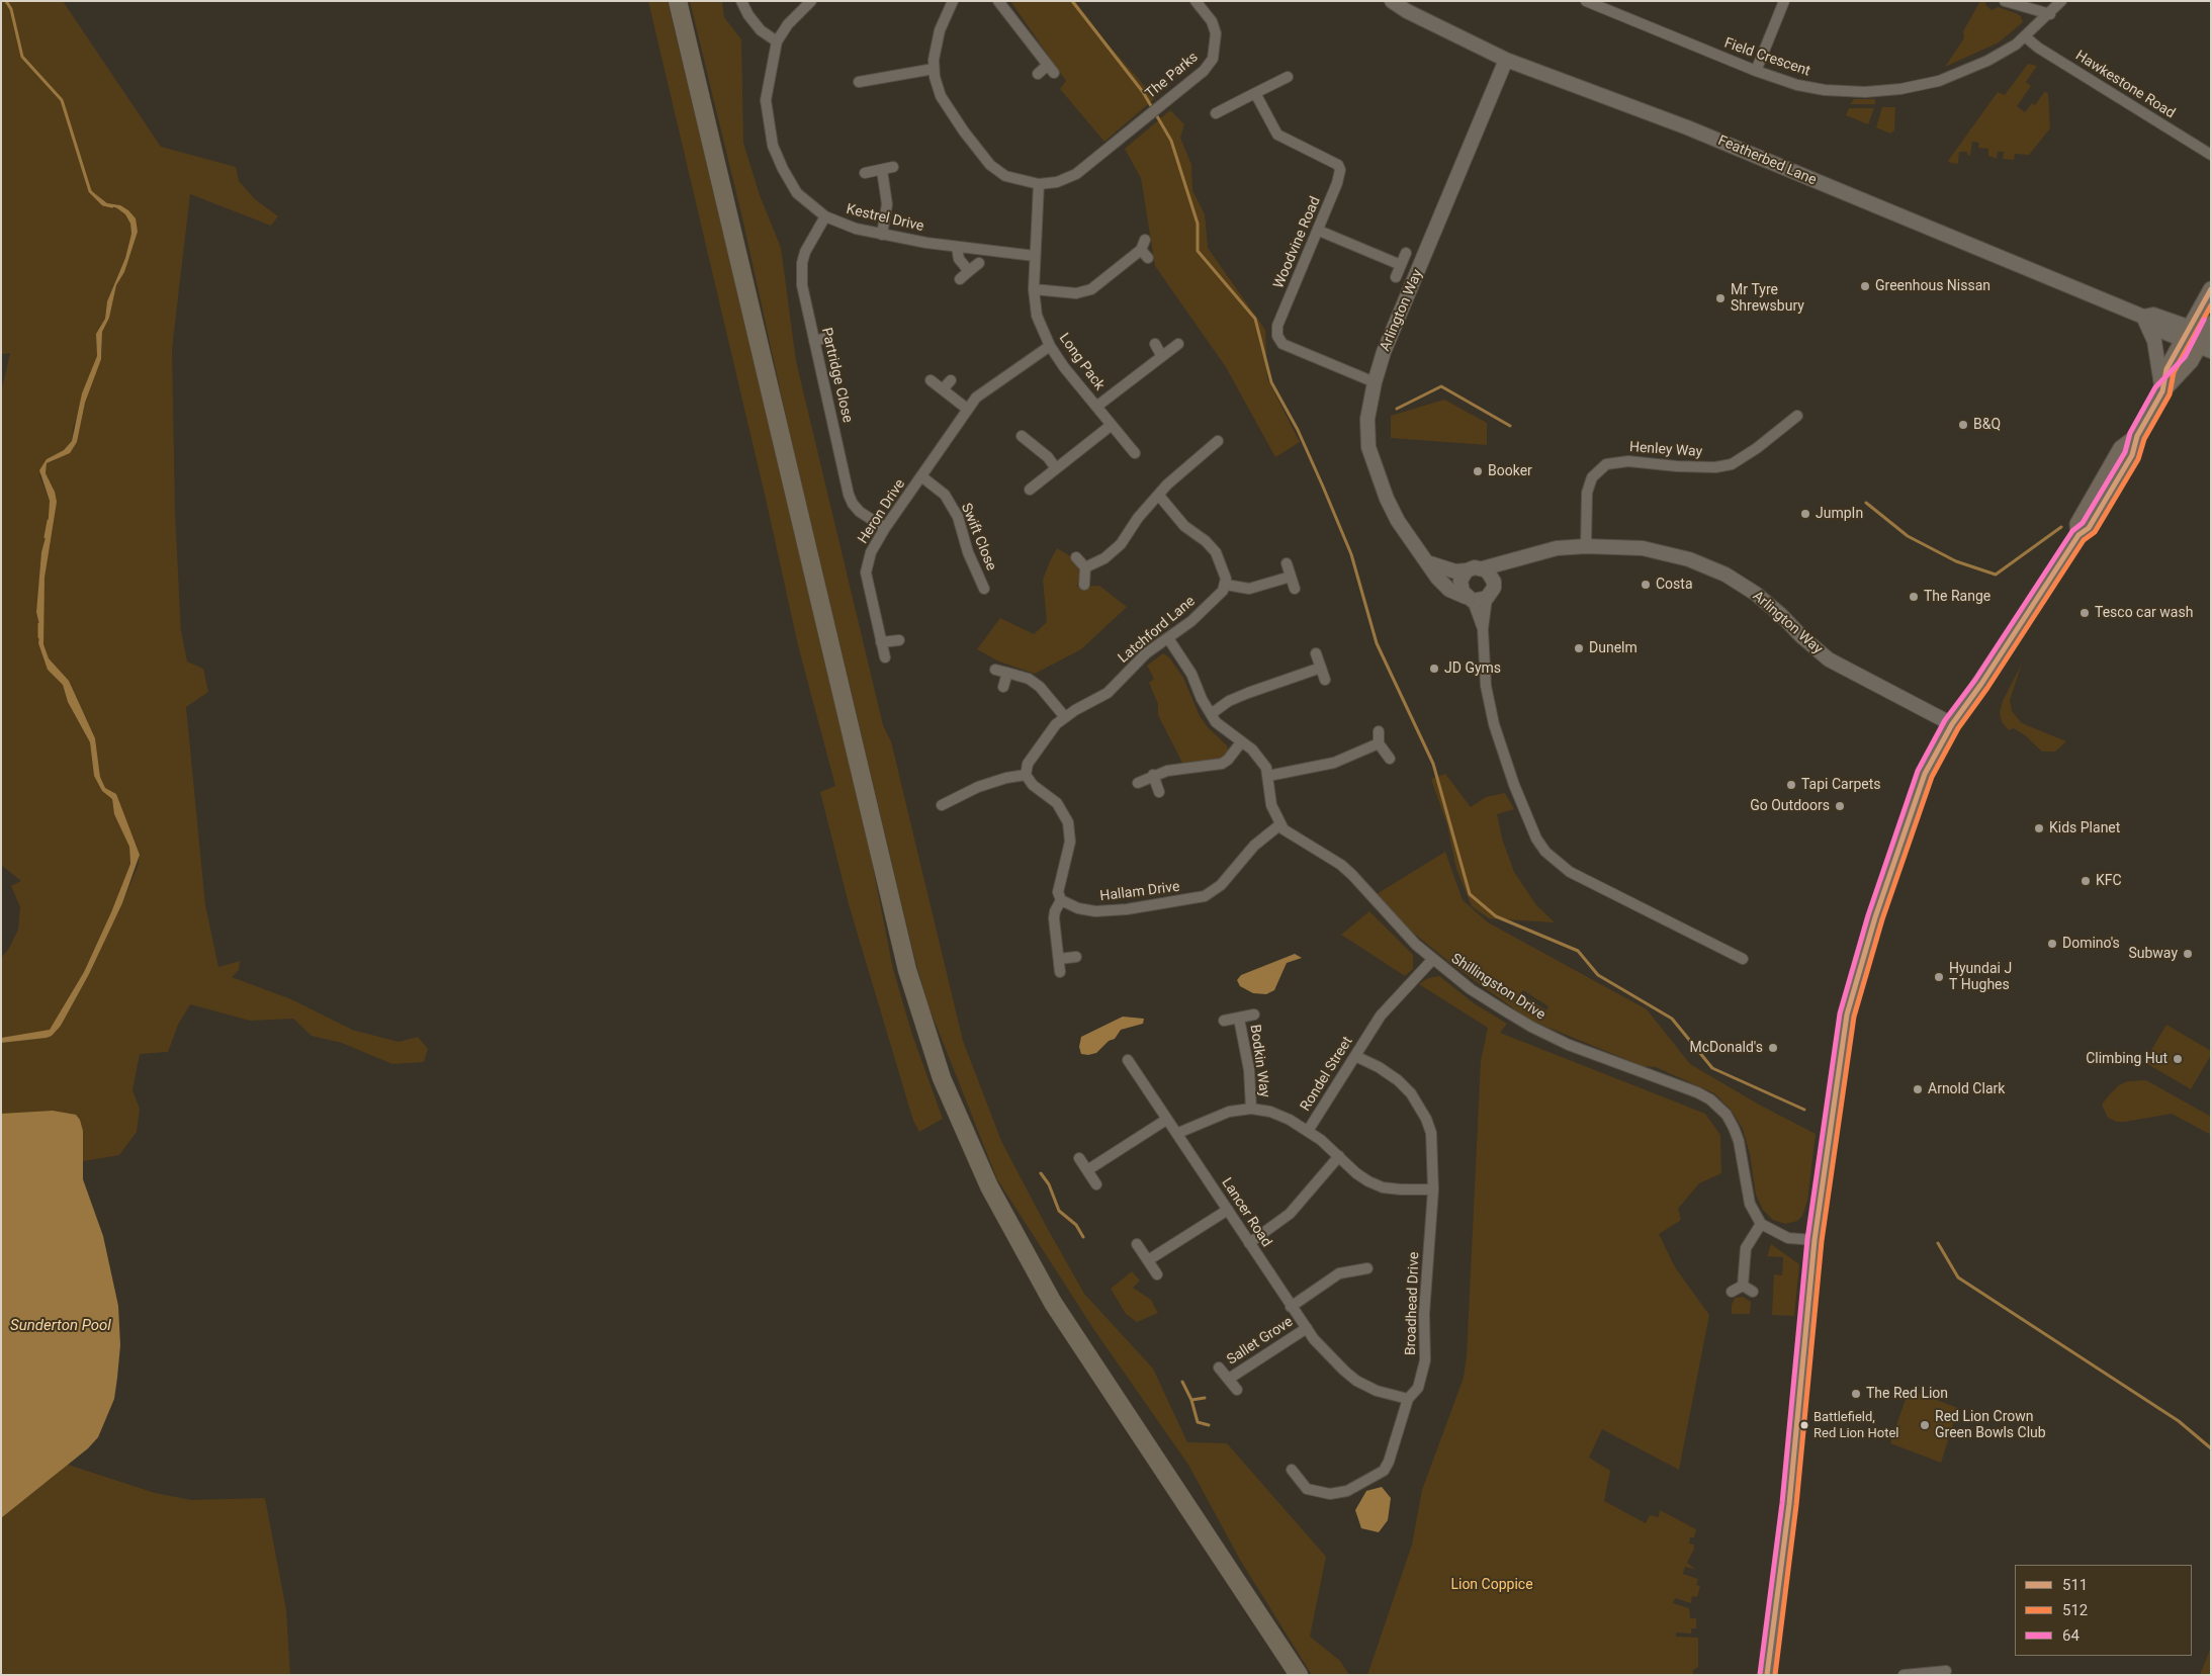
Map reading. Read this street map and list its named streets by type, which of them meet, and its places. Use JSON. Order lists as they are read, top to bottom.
{
  "streets": {
    "street": [
      "Field Crescent",
      "The Parks",
      "Hawkestone Road",
      "Featherbed Lane",
      "Kestrel Drive",
      "Woodvine Road",
      "Arlington Way",
      "Long Pack",
      "Partridge Close",
      "Henley Way",
      "Heron Drive",
      "Swift Close",
      "Latchford Lane",
      "Hallam Drive",
      "Shillingston Drive",
      "Bodkin Way",
      "Rondel Street",
      "Lancer Road",
      "Broadhead Drive",
      "Sallet Grove"
    ]
  },
  "crossings": [
    ["Field Crescent", "Hawkestone Road"],
    ["The Parks", "Long Pack"],
    ["Featherbed Lane", "Arlington Way"],
    ["Kestrel Drive", "Long Pack"],
    ["Kestrel Drive", "Partridge Close"],
    ["Woodvine Road", "Arlington Way"],
    ["Arlington Way", "Henley Way"],
    ["Long Pack", "Heron Drive"],
    ["Partridge Close", "Heron Drive"],
    ["Heron Drive", "Swift Close"],
    ["Latchford Lane", "Shillingston Drive"],
    ["Hallam Drive", "Shillingston Drive"],
    ["Shillingston Drive", "Rondel Street"],
    ["Bodkin Way", "Rondel Street"],
    ["Rondel Street", "Lancer Road"],
    ["Rondel Street", "Broadhead Drive"],
    ["Lancer Road", "Broadhead Drive"],
    ["Lancer Road", "Sallet Grove"]
  ],
  "water": ["Sunderton Pool"],
  "parks": ["Lion Coppice"],
  "places": [
    "Greenhous Nissan",
    "Mr Tyre Shrewsbury",
    "B&Q",
    "Booker",
    "JumpIn",
    "Costa",
    "The Range",
    "Tesco car wash",
    "Dunelm",
    "JD Gyms",
    "Tapi Carpets",
    "Go Outdoors",
    "Kids Planet",
    "KFC",
    "Domino's",
    "Subway",
    "Hyundai J T Hughes",
    "McDonald's",
    "Climbing Hut",
    "Arnold Clark",
    "The Red Lion",
    "Battlefield, Red Lion Hotel",
    "Red Lion Crown Green Bowls Club"
  ],
  "lines": ["transit line 511", "transit line 512", "transit line 64"],
  "legend": ["511", "512", "64"]
}
